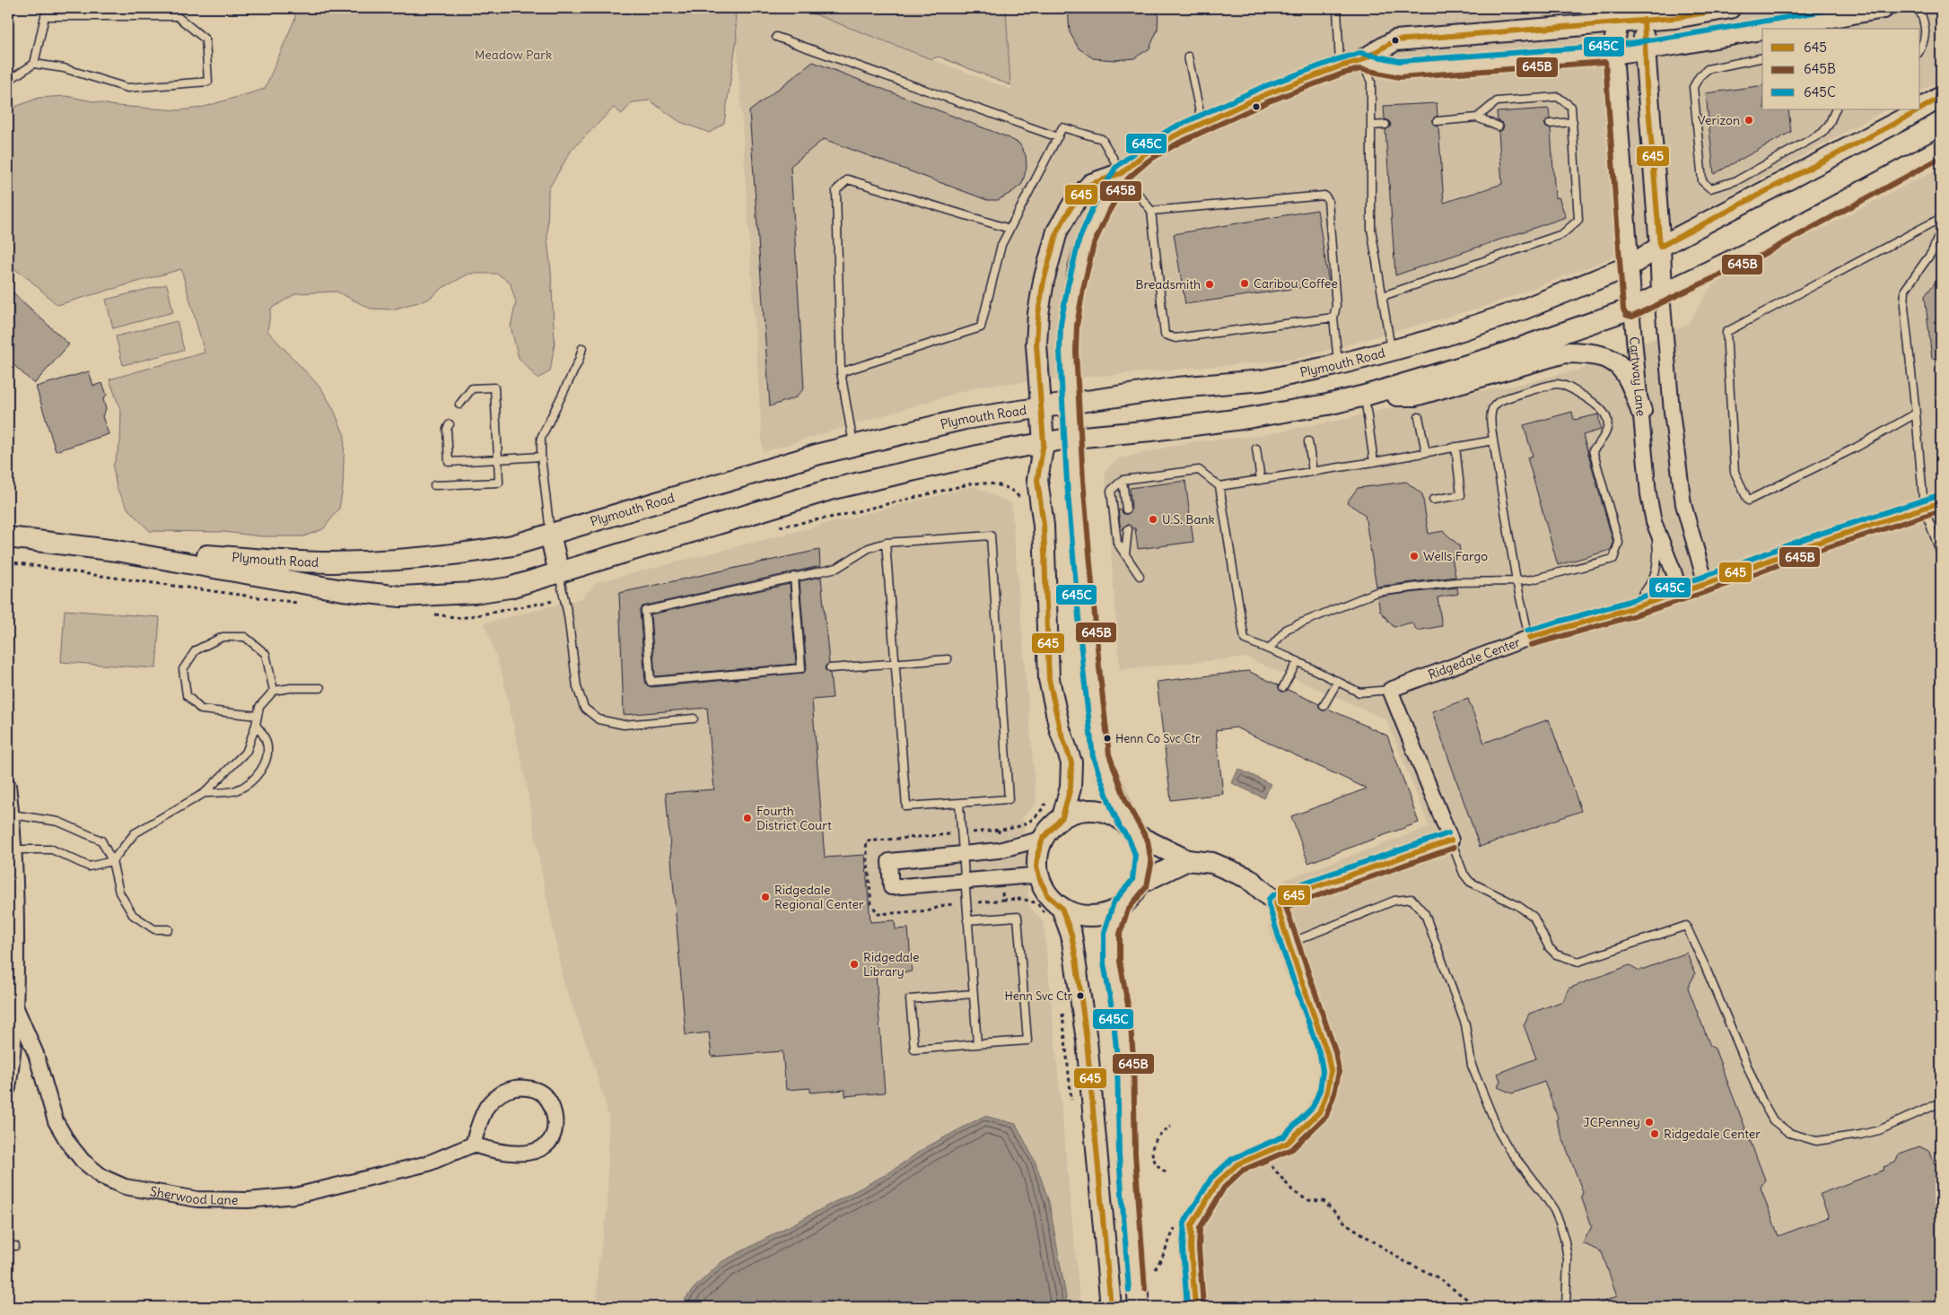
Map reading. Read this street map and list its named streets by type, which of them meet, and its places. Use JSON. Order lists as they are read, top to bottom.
{
  "streets": {
    "street": [
      "Plymouth Road",
      "Cartway Lane",
      "Ridgedale Center",
      "Sherwood Lane"
    ]
  },
  "crossings": [
    ["Plymouth Road", "Cartway Lane"],
    ["Cartway Lane", "Ridgedale Center"]
  ],
  "parks": ["Meadow Park"],
  "places": [
    "Verizon",
    "Caribou Coffee",
    "Breadsmith",
    "U.S. Bank",
    "Wells Fargo",
    "Henn Co Svc Ctr",
    "Fourth District Court",
    "Ridgedale Regional Center",
    "Ridgedale Library",
    "Henn Svc Ctr",
    "JCPenney",
    "Ridgedale Center"
  ],
  "lines": ["transit line 645", "transit line 645C", "transit line 645B"],
  "legend": ["645", "645B", "645C"]
}
